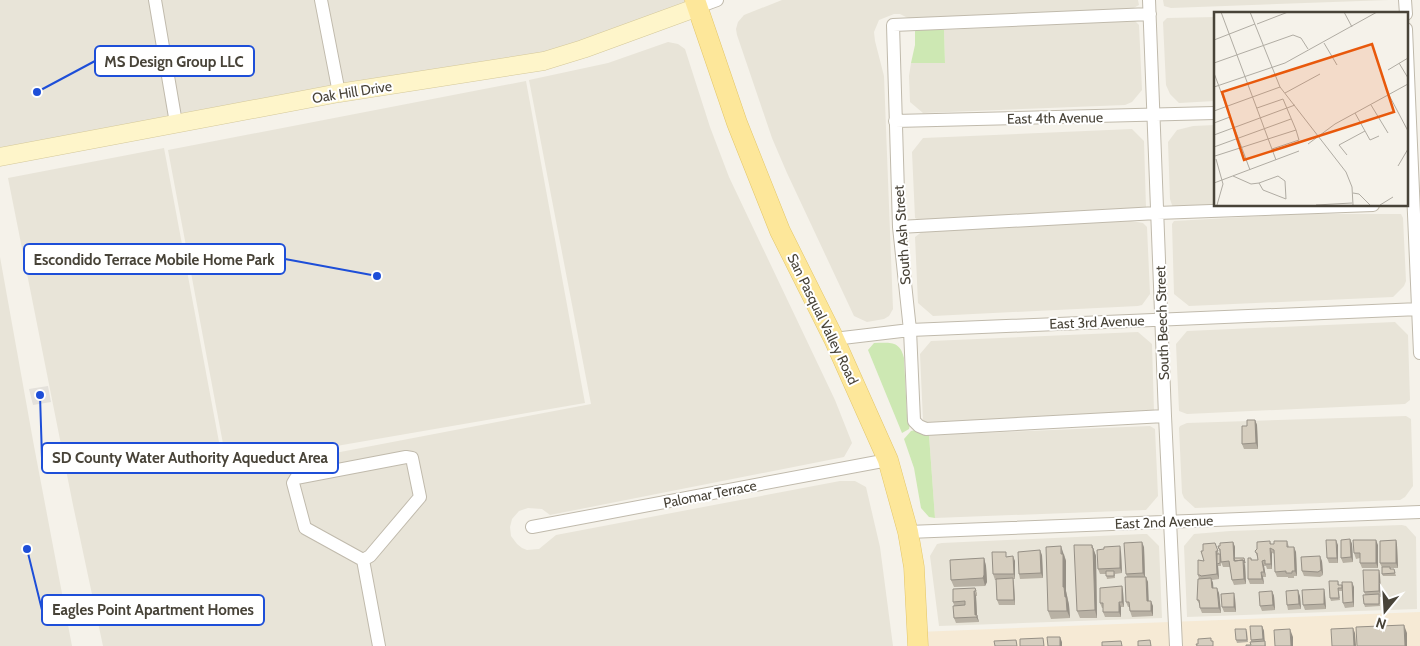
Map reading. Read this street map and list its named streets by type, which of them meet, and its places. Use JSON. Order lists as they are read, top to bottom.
{
  "streets": {
    "main road": ["San Pasqual Valley Road"],
    "street": [
      "Oak Hill Drive",
      "East 4th Avenue",
      "South Ash Street",
      "East 3rd Avenue",
      "South Beech Street",
      "Palomar Terrace",
      "East 2nd Avenue"
    ]
  },
  "crossings": [
    ["Oak Hill Drive", "San Pasqual Valley Road"],
    ["East 4th Avenue", "South Ash Street"],
    ["East 4th Avenue", "South Beech Street"],
    ["South Ash Street", "East 3rd Avenue"],
    ["South Ash Street", "South Beech Street"],
    ["San Pasqual Valley Road", "East 3rd Avenue"],
    ["San Pasqual Valley Road", "Palomar Terrace"],
    ["San Pasqual Valley Road", "East 2nd Avenue"],
    ["East 3rd Avenue", "South Beech Street"],
    ["South Beech Street", "East 2nd Avenue"]
  ],
  "places": [
    "MS Design Group LLC",
    "Escondido Terrace Mobile Home Park",
    "SD County Water Authority Aqueduct Area",
    "Eagles Point Apartment Homes"
  ],
  "north": "bottom"
}
